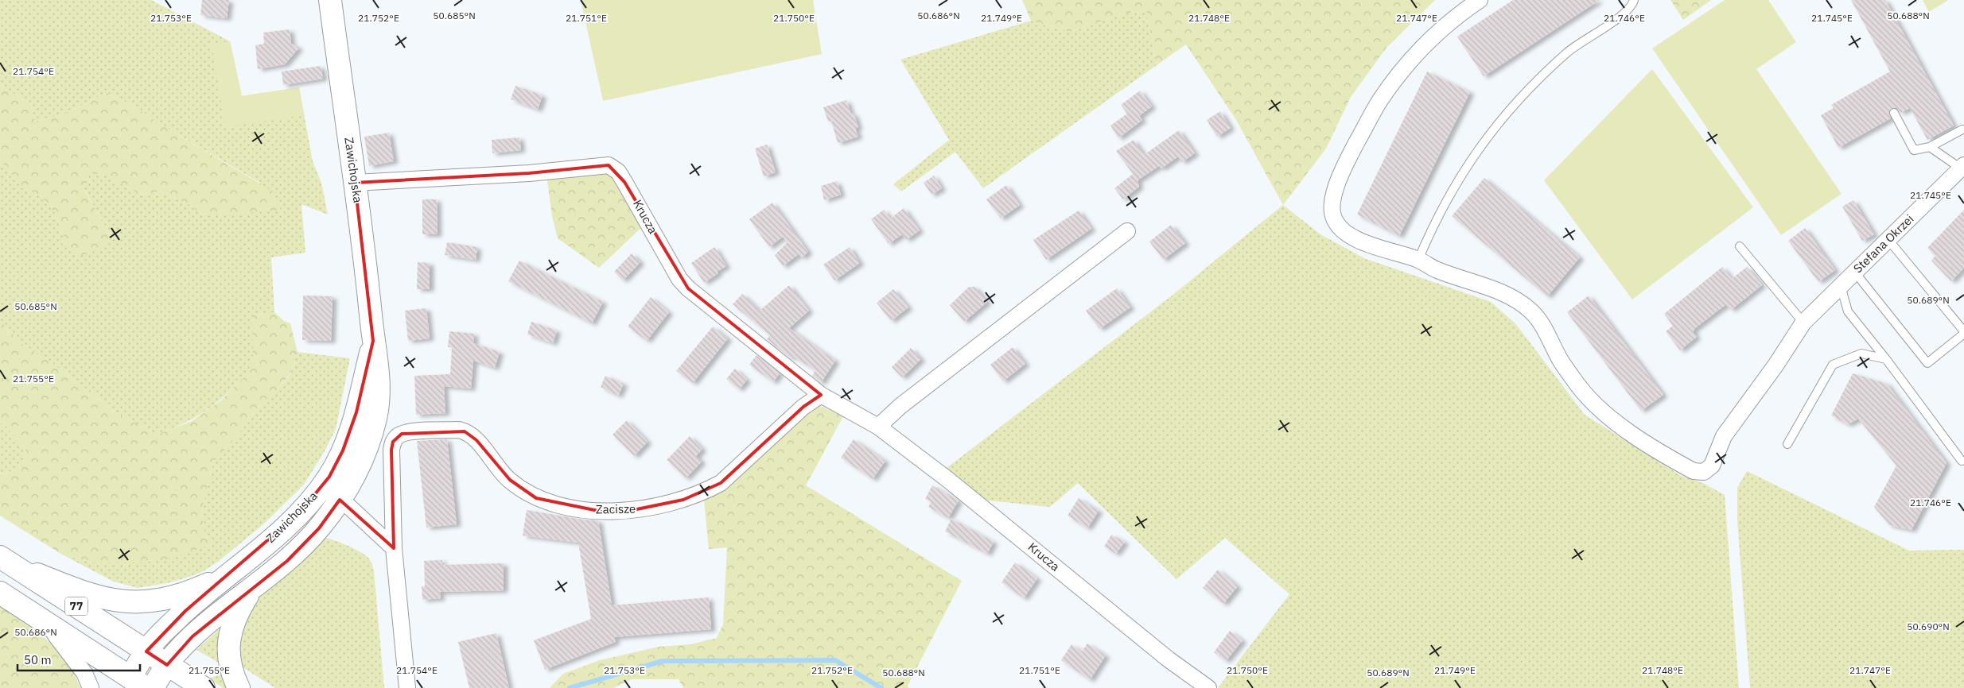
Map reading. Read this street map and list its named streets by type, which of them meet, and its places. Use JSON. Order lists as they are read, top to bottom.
{
  "streets": {
    "street": [
      "Zawichojska",
      "Krucza",
      "Stefana Okrzei",
      "Zacisze",
      "77"
    ]
  },
  "crossings": [
    ["Zawichojska", "Krucza"],
    ["Zawichojska", "77"],
    ["Krucza", "Zacisze"]
  ],
  "scale_bar": "50 m",
  "coordinates": [
    "50.685°N",
    "50.686°N",
    "50.688°N",
    "21.753°E",
    "21.752°E",
    "21.751°E",
    "21.750°E",
    "21.749°E",
    "21.748°E",
    "21.747°E",
    "21.746°E",
    "21.745°E",
    "21.754°E",
    "50.689°N",
    "21.755°E",
    "50.690°N"
  ]
}
